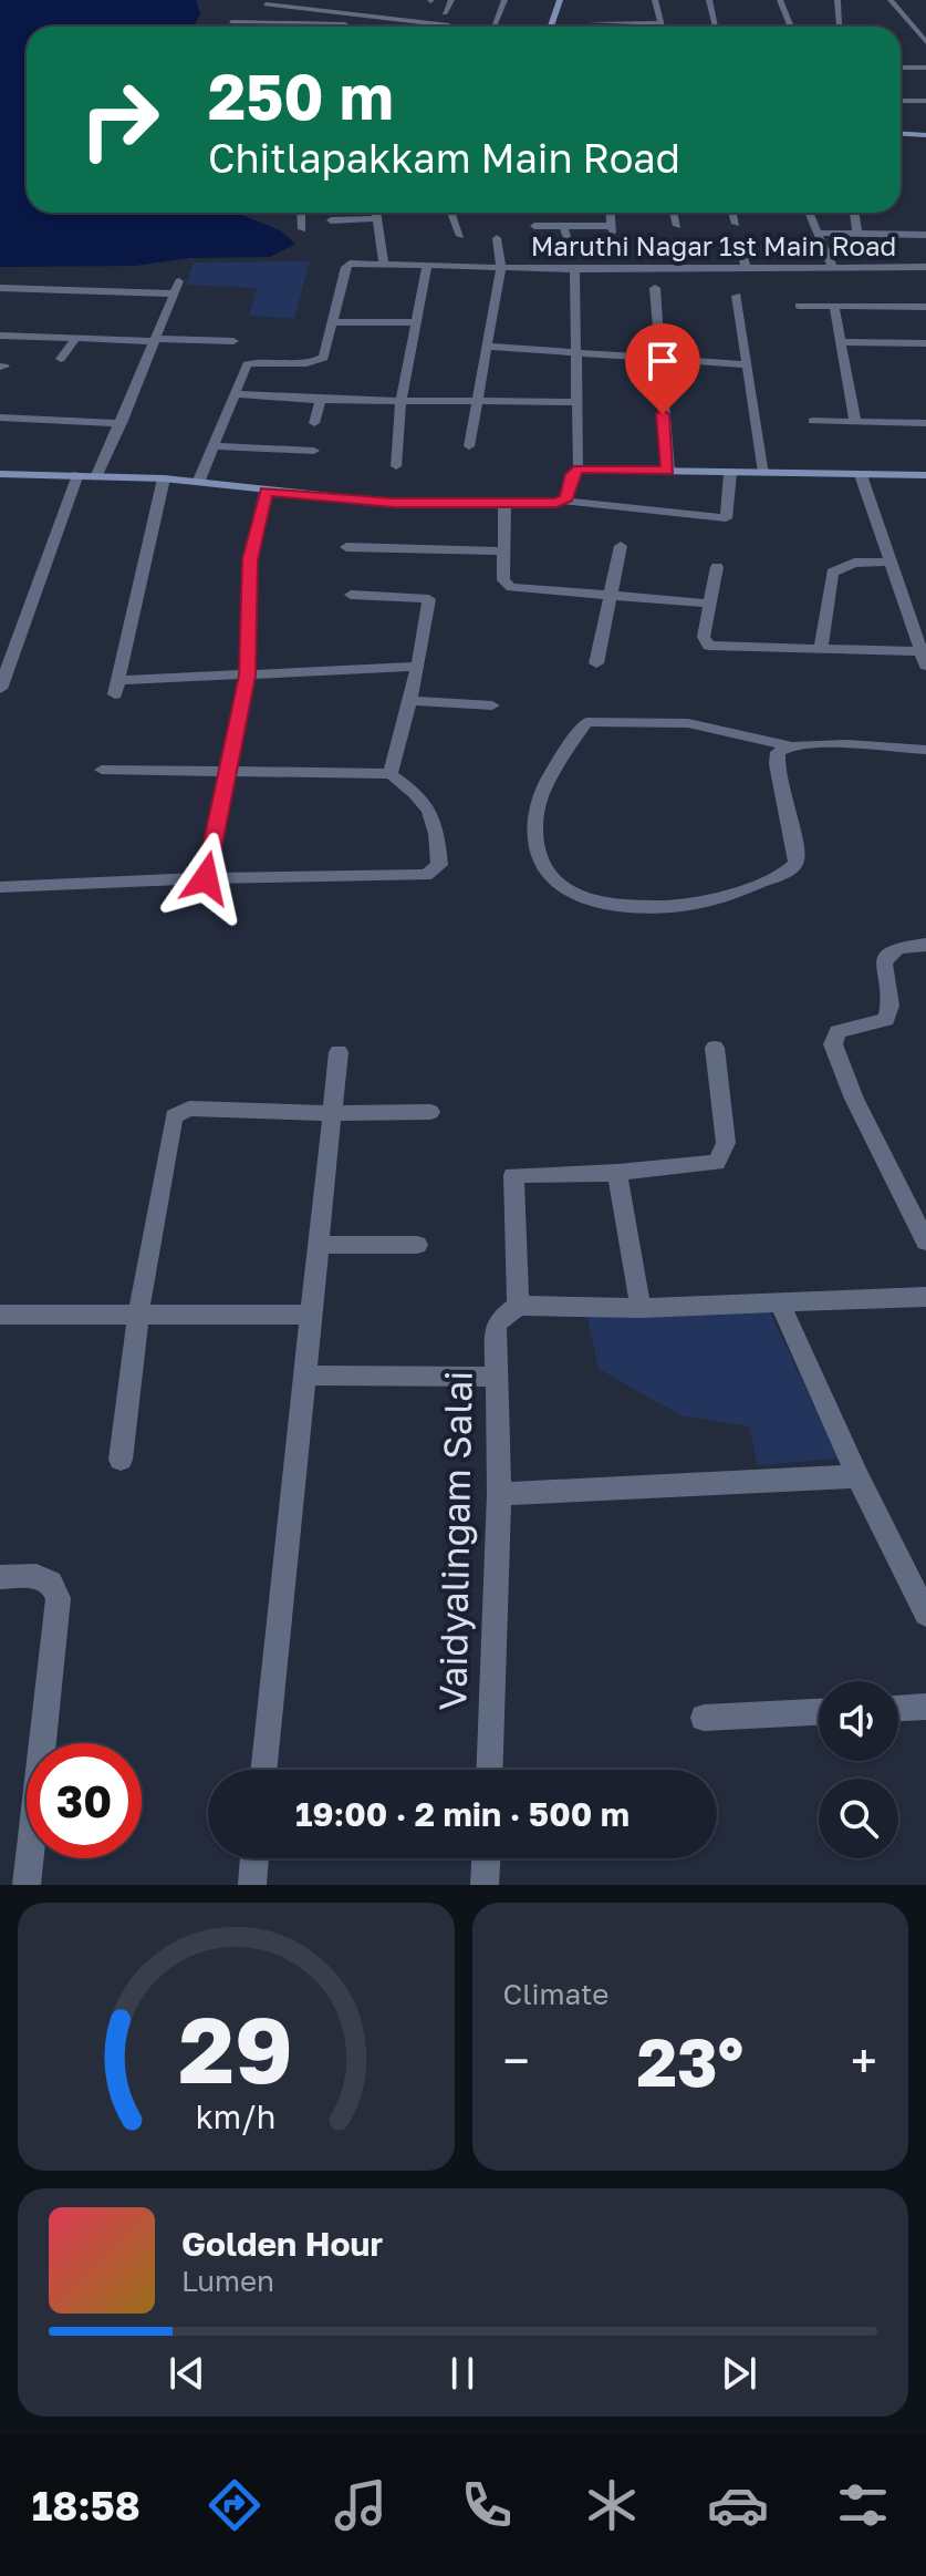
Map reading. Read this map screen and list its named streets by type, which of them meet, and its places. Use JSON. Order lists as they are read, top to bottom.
{
  "streets": {
    "street": ["Maruthi Nagar 1st Main Road", "Vaidyalingam Salai"]
  },
  "page": {
    "turn": ["250 m", "Chitlapakkam Main Road"],
    "limit": "30",
    "trip": "19:00 · 2 min · 500 m",
    "tile": "Climate",
    "heat": ["−", "23°", "+"],
    "song": ["Golden Hour", "Lumen"],
    "tabs": "18:58",
    "gauge": ["29", "km/h"]
  }
}
